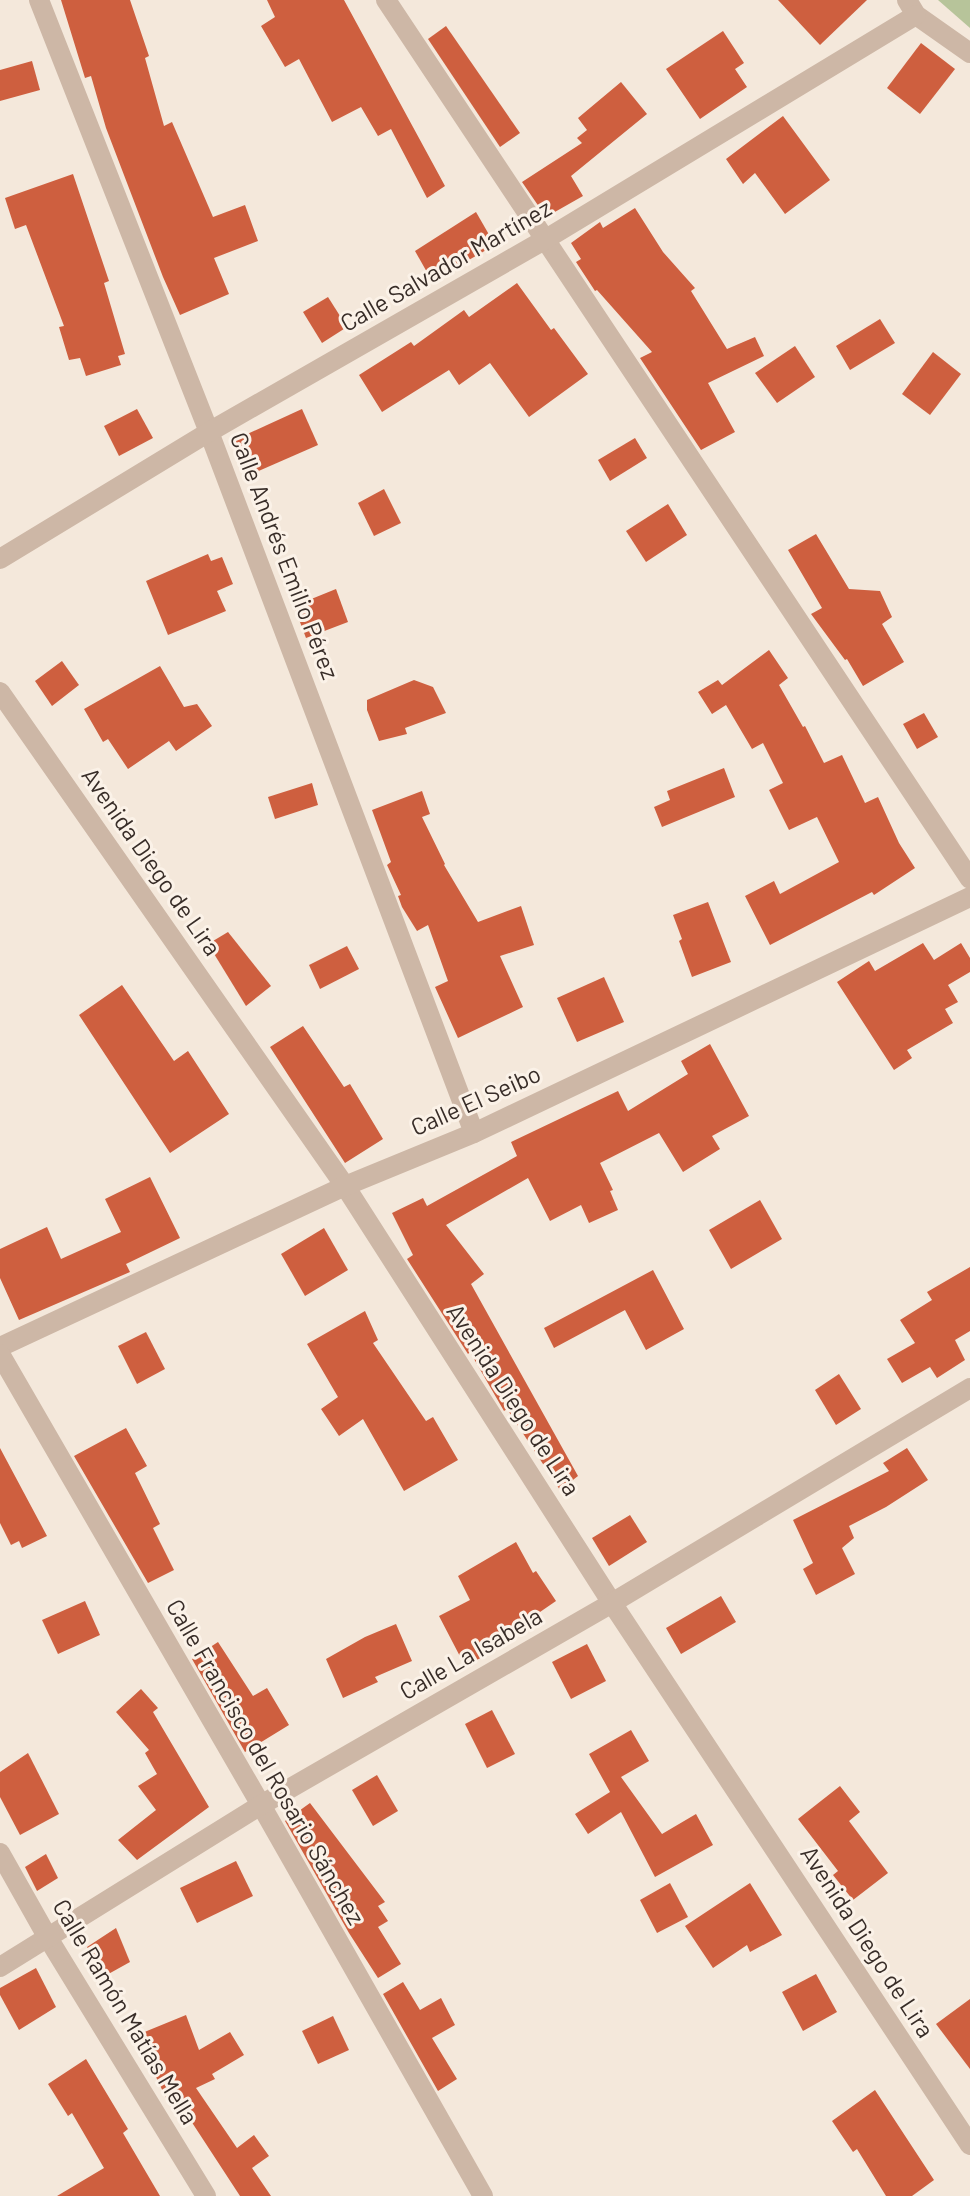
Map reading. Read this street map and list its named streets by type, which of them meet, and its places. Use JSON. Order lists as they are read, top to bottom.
{
  "streets": {
    "street": [
      "Calle Salvador Martínez",
      "Calle Andrés Emilio Pérez",
      "Avenida Diego de Lira",
      "Calle El Seibo",
      "Calle La Isabela",
      "Calle Francisco del Rosario Sánchez",
      "Calle Ramón Matías Mella"
    ]
  },
  "crossings": [
    ["Calle Salvador Martínez", "Calle Andrés Emilio Pérez"],
    ["Calle Andrés Emilio Pérez", "Calle El Seibo"],
    ["Avenida Diego de Lira", "Calle El Seibo"],
    ["Avenida Diego de Lira", "Calle La Isabela"],
    ["Calle La Isabela", "Calle Francisco del Rosario Sánchez"],
    ["Calle La Isabela", "Calle Ramón Matías Mella"]
  ]
}
